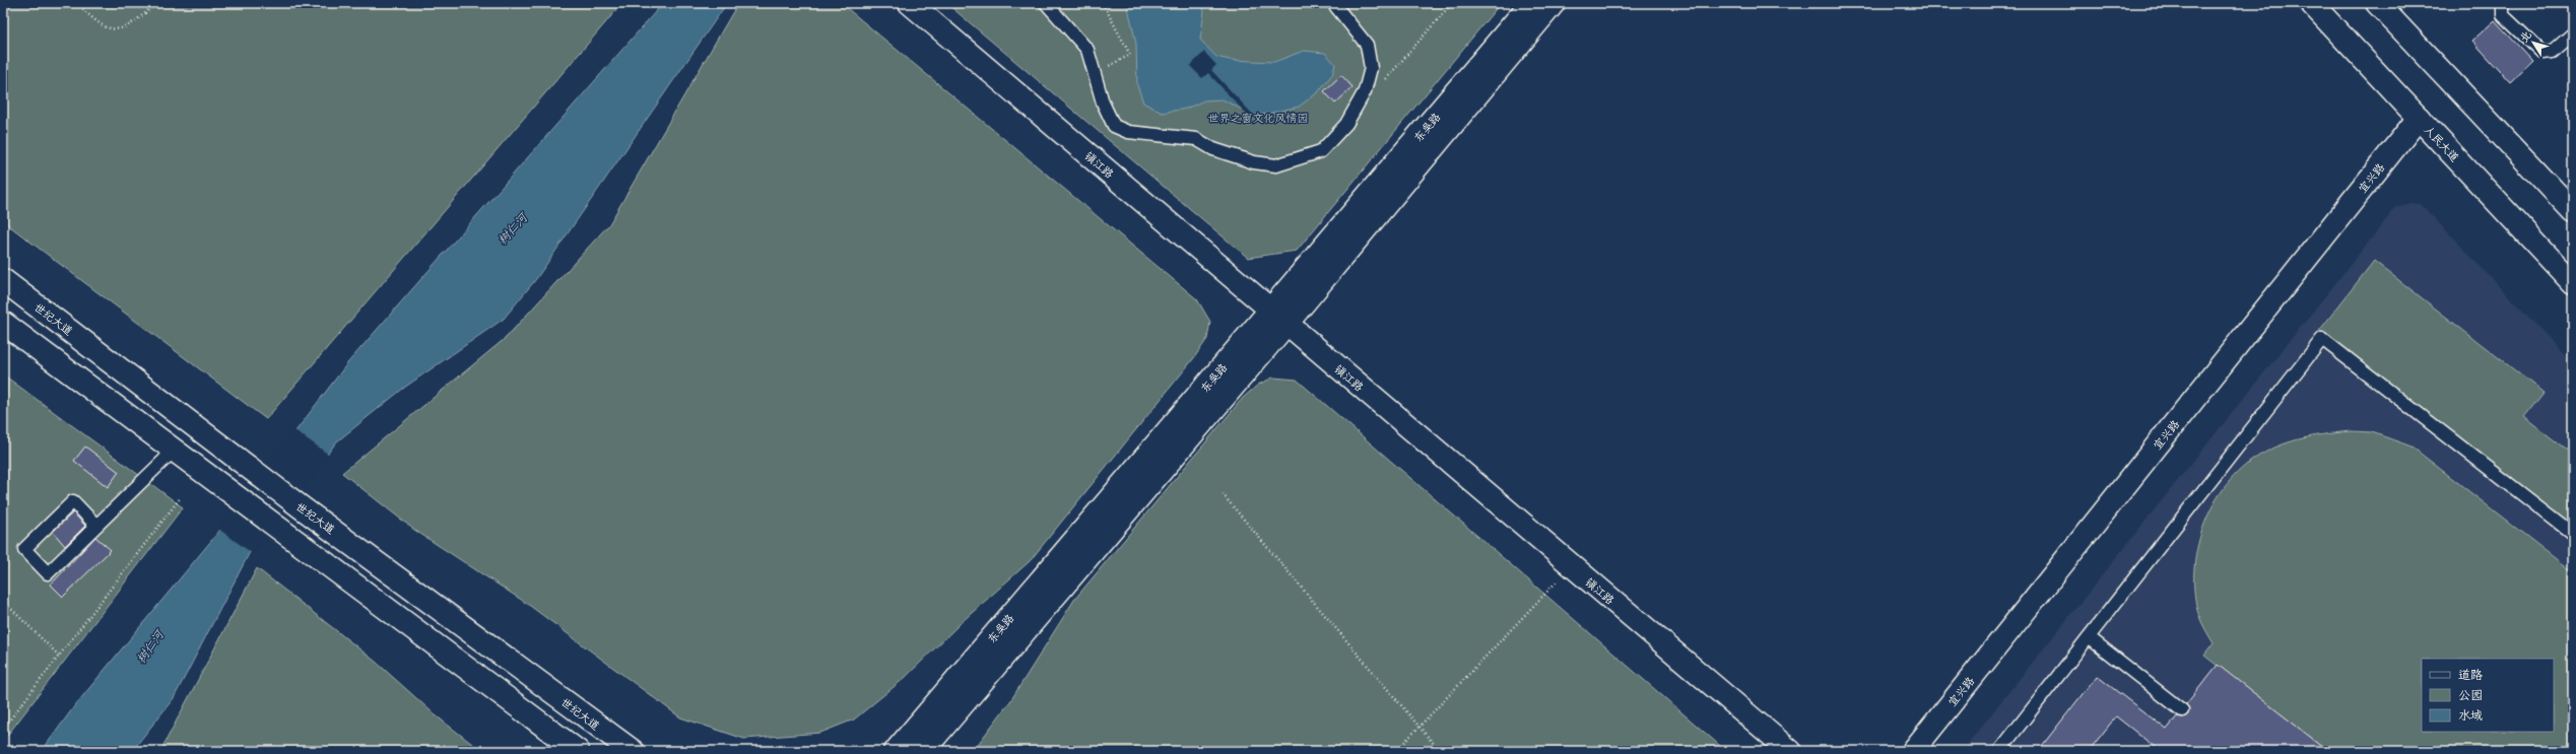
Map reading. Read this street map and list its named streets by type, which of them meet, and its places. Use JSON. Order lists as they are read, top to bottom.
{
  "streets": {
    "street": [
      "东吴路",
      "人民大道",
      "镇江路",
      "宜兴路",
      "世纪大道"
    ]
  },
  "crossings": [
    ["东吴路", "镇江路"],
    ["人民大道", "宜兴路"]
  ],
  "water": ["树仁河"],
  "parks": ["世界之窗文化风情园"],
  "legend": ["道路", "公园", "水域"],
  "north": "top left"
}
